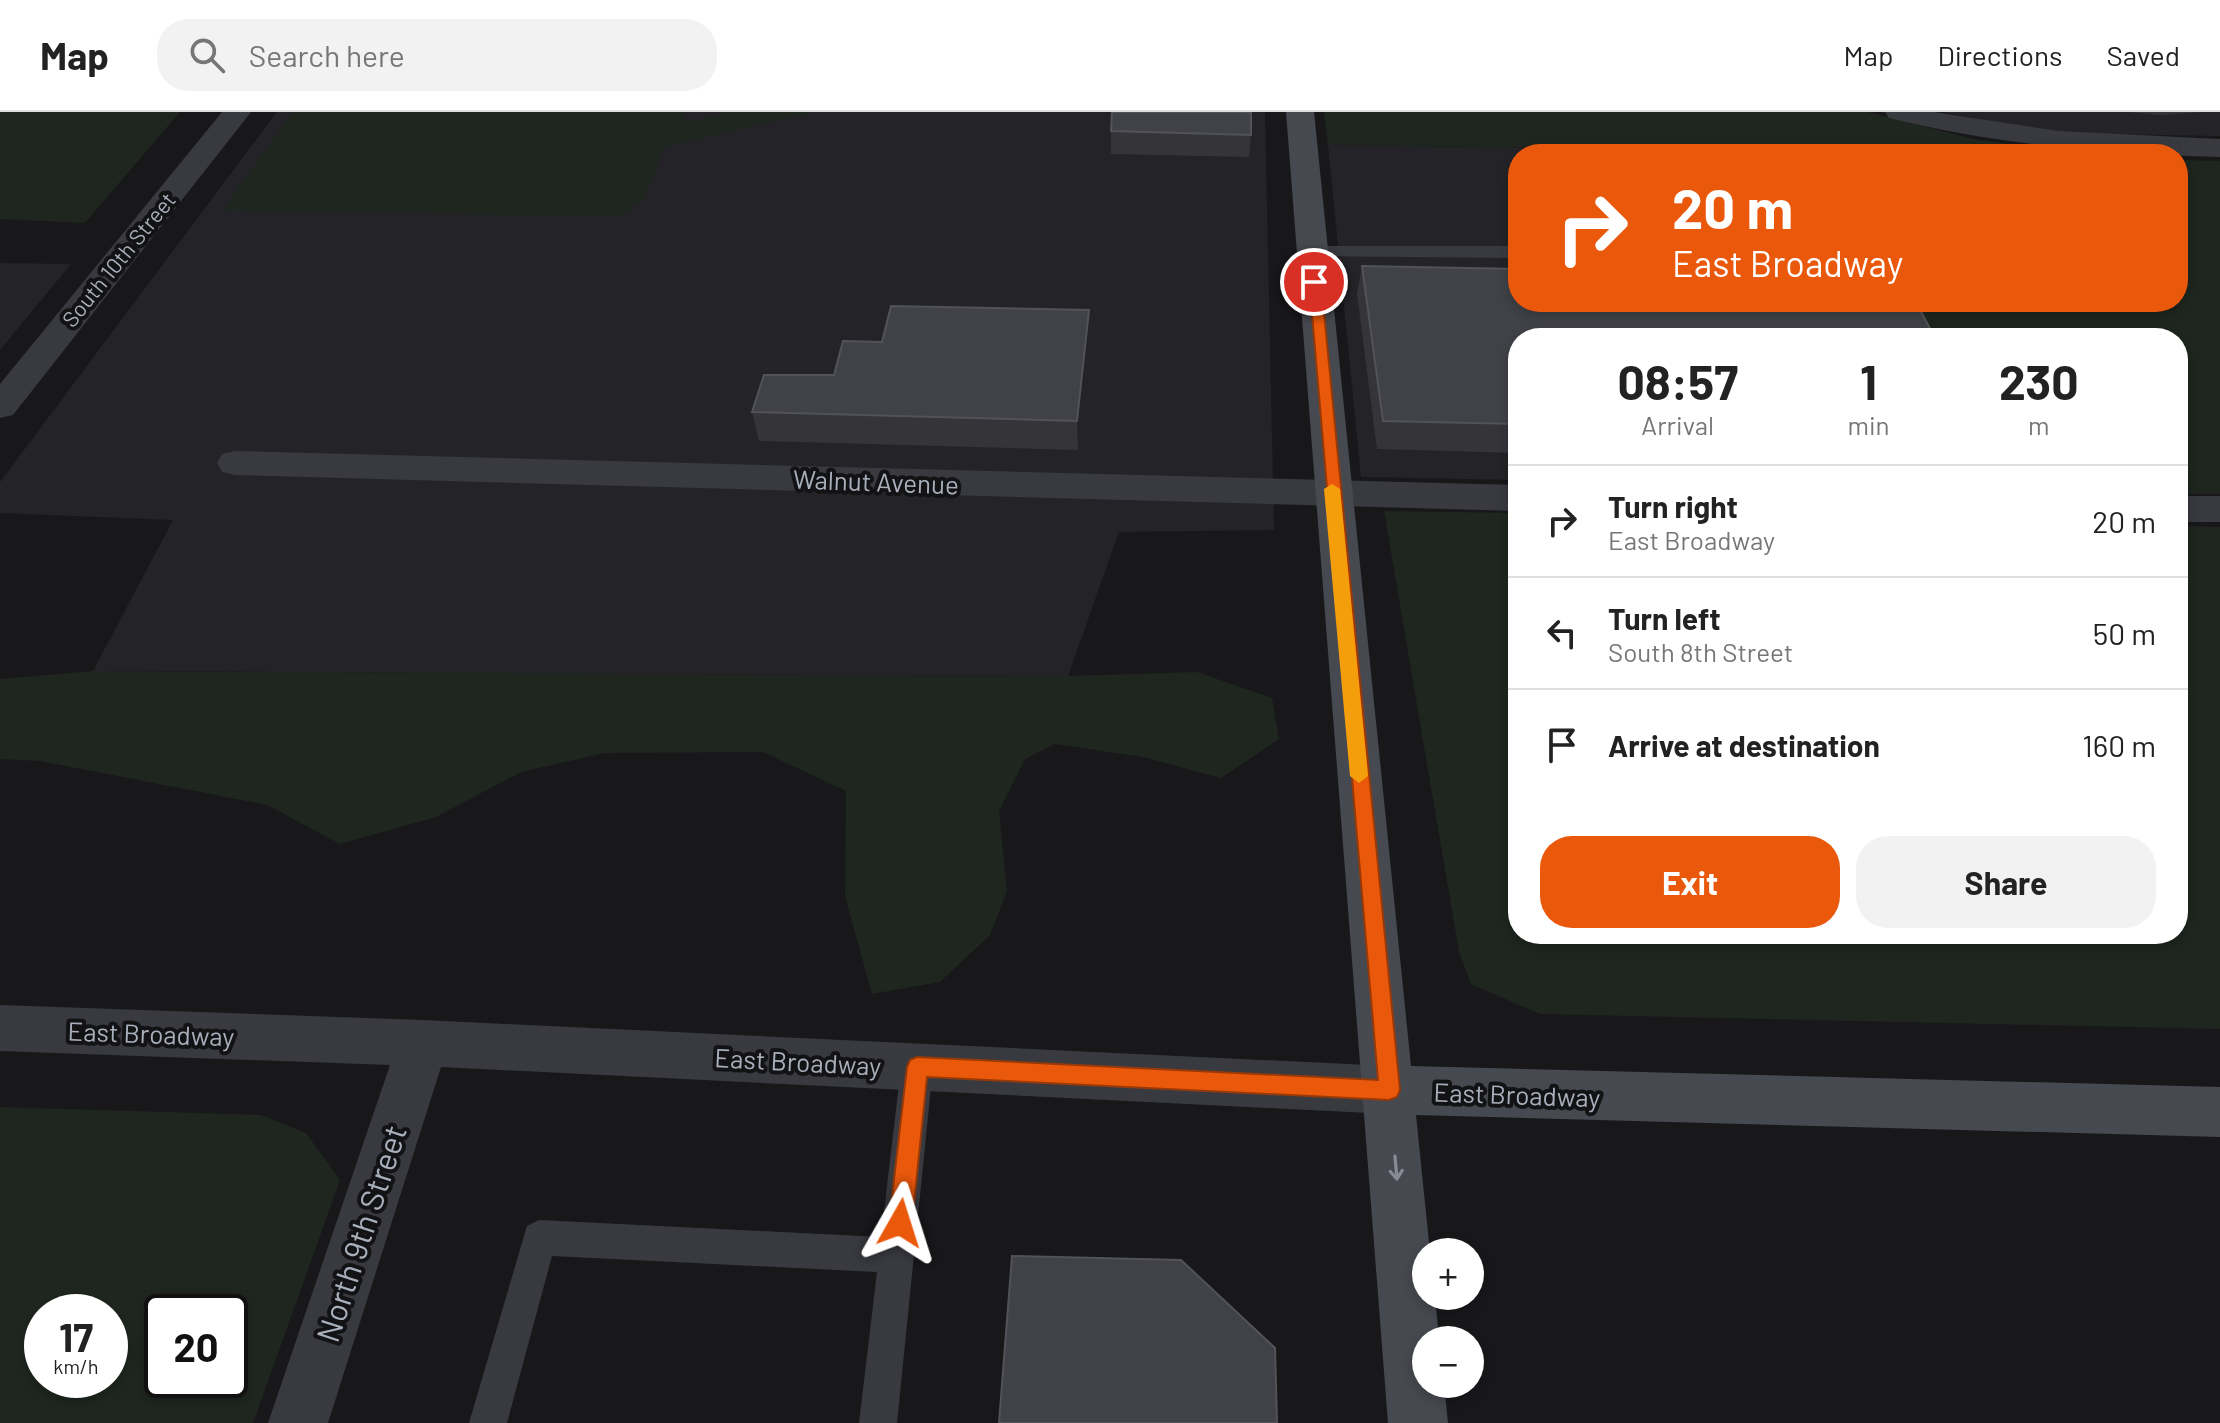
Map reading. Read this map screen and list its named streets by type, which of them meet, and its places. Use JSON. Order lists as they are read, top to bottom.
{
  "streets": {
    "main road": ["East Broadway"],
    "street": ["South 10th Street", "Walnut Avenue", "North 9th Street"]
  },
  "crossings": [
    ["East Broadway", "North 9th Street"]
  ],
  "page": {
    "header": "Map",
    "search": "Search here",
    "nav": ["Map", "Directions", "Saved"],
    "turn": ["20 m", "East Broadway"],
    "eta": [
      "08:57",
      "Arrival",
      "1",
      "min",
      "230",
      "m"
    ],
    "list": [
      {
        "name": "Turn right",
        "note": "East Broadway",
        "value": "20 m"
      },
      {
        "name": "Turn left",
        "note": "South 8th Street",
        "value": "50 m"
      },
      {
        "name": "Arrive at destination",
        "value": "160 m"
      }
    ],
    "buttons": ["Exit", "Share"],
    "map_buttons": ["+", "−"],
    "speed": "17 km/h",
    "limit": "20"
  }
}
